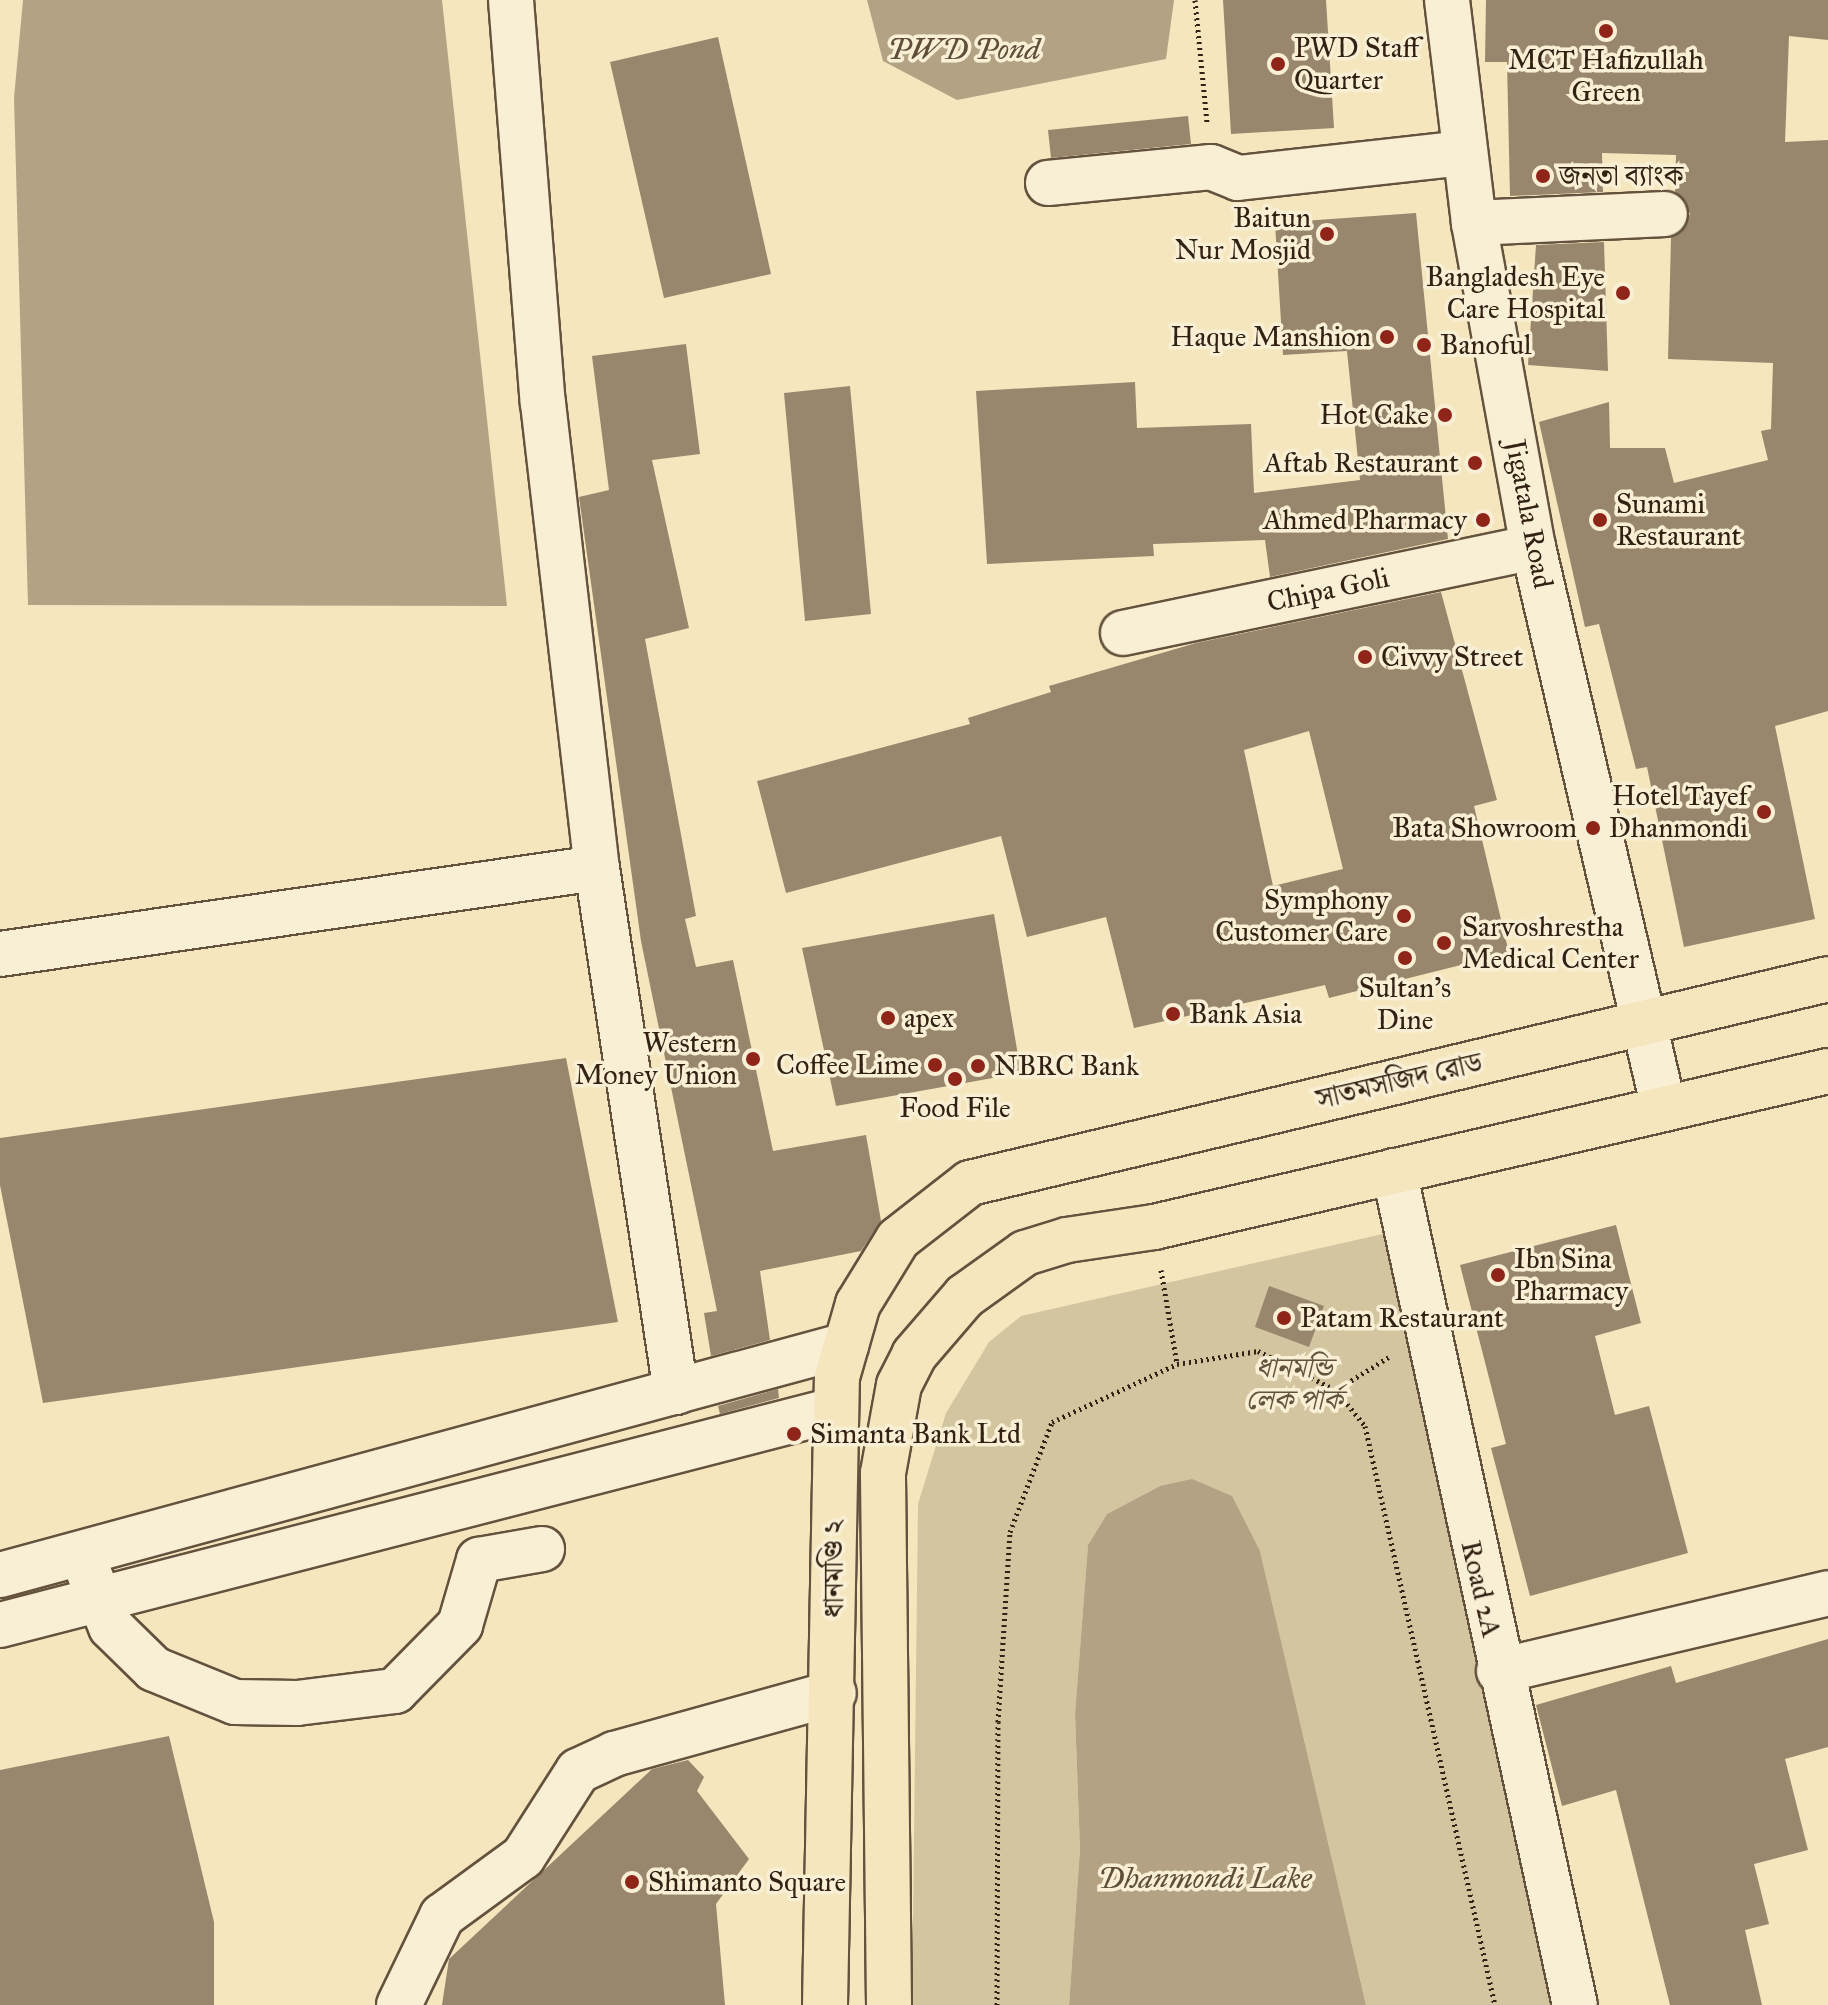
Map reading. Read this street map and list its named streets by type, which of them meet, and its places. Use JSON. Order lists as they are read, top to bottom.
{
  "streets": {
    "main road": ["সাতমসজিদ রোড", "ধানমণ্ডি ২"],
    "street": ["Jigatala Road", "Chipa Goli", "Road 2A"]
  },
  "crossings": [
    ["Jigatala Road", "Chipa Goli"],
    ["Jigatala Road", "সাতমসজিদ রোড"],
    ["সাতমসজিদ রোড", "ধানমণ্ডি ২"]
  ],
  "water": ["PWD Pond", "Dhanmondi Lake"],
  "parks": ["ধানমন্ডি লেক পার্ক"],
  "places": [
    "MCT Hafizullah Green",
    "PWD Staff Quarter",
    "জনতা ব্যাংক",
    "Baitun Nur Mosjid",
    "Bangladesh Eye Care Hospital",
    "Haque Manshion",
    "Banoful",
    "Hot Cake",
    "Aftab Restaurant",
    "Ahmed Pharmacy",
    "Sunami Restaurant",
    "Civvy Street",
    "Hotel Tayef Dhanmondi",
    "Bata Showroom",
    "Symphony Customer Care",
    "Sarvoshrestha Medical Center",
    "Sultan's Dine",
    "Bank Asia",
    "apex",
    "Western Money Union",
    "Coffee Lime",
    "NBRC Bank",
    "Food File",
    "Ibn Sina Pharmacy",
    "Patam Restaurant",
    "Simanta Bank Ltd",
    "Shimanto Square"
  ]
}
